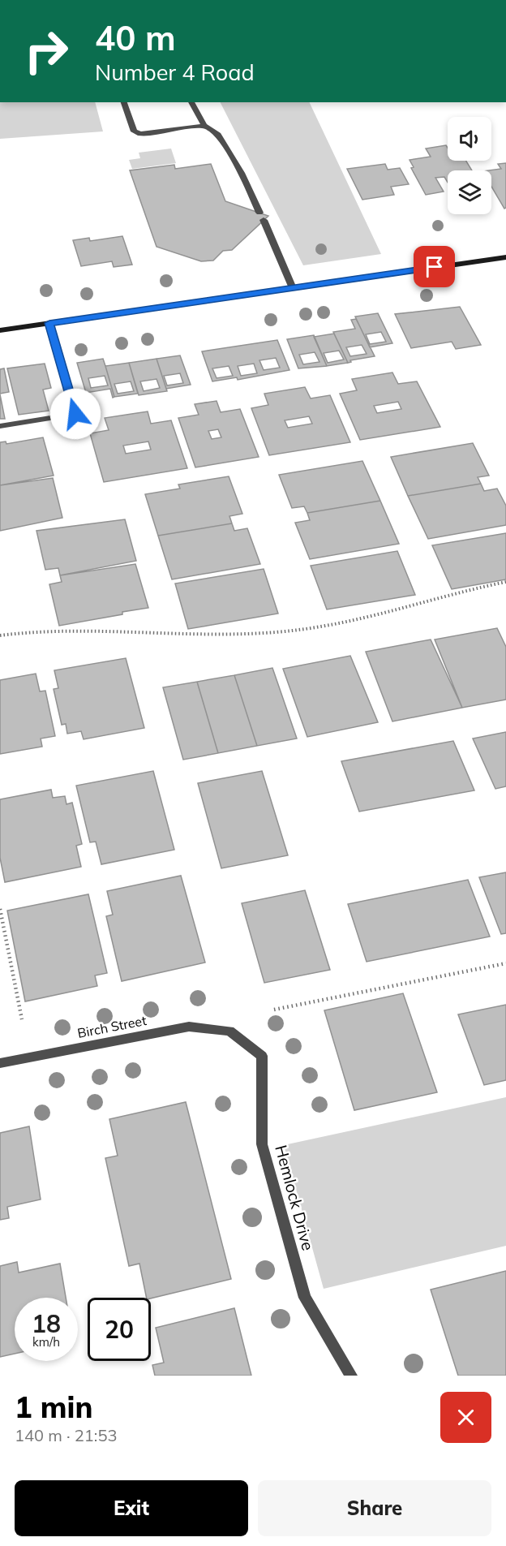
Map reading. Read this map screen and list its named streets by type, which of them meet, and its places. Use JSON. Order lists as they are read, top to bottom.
{
  "streets": {
    "street": ["Birch Street", "Hemlock Drive"]
  },
  "crossings": [
    ["Birch Street", "Hemlock Drive"]
  ],
  "page": {
    "turn": ["40 m", "Number 4 Road"],
    "speed": "18 km/h",
    "limit": "20",
    "heading": ["1 min", "140 m · 21:53"],
    "buttons": ["Exit", "Share"]
  }
}
